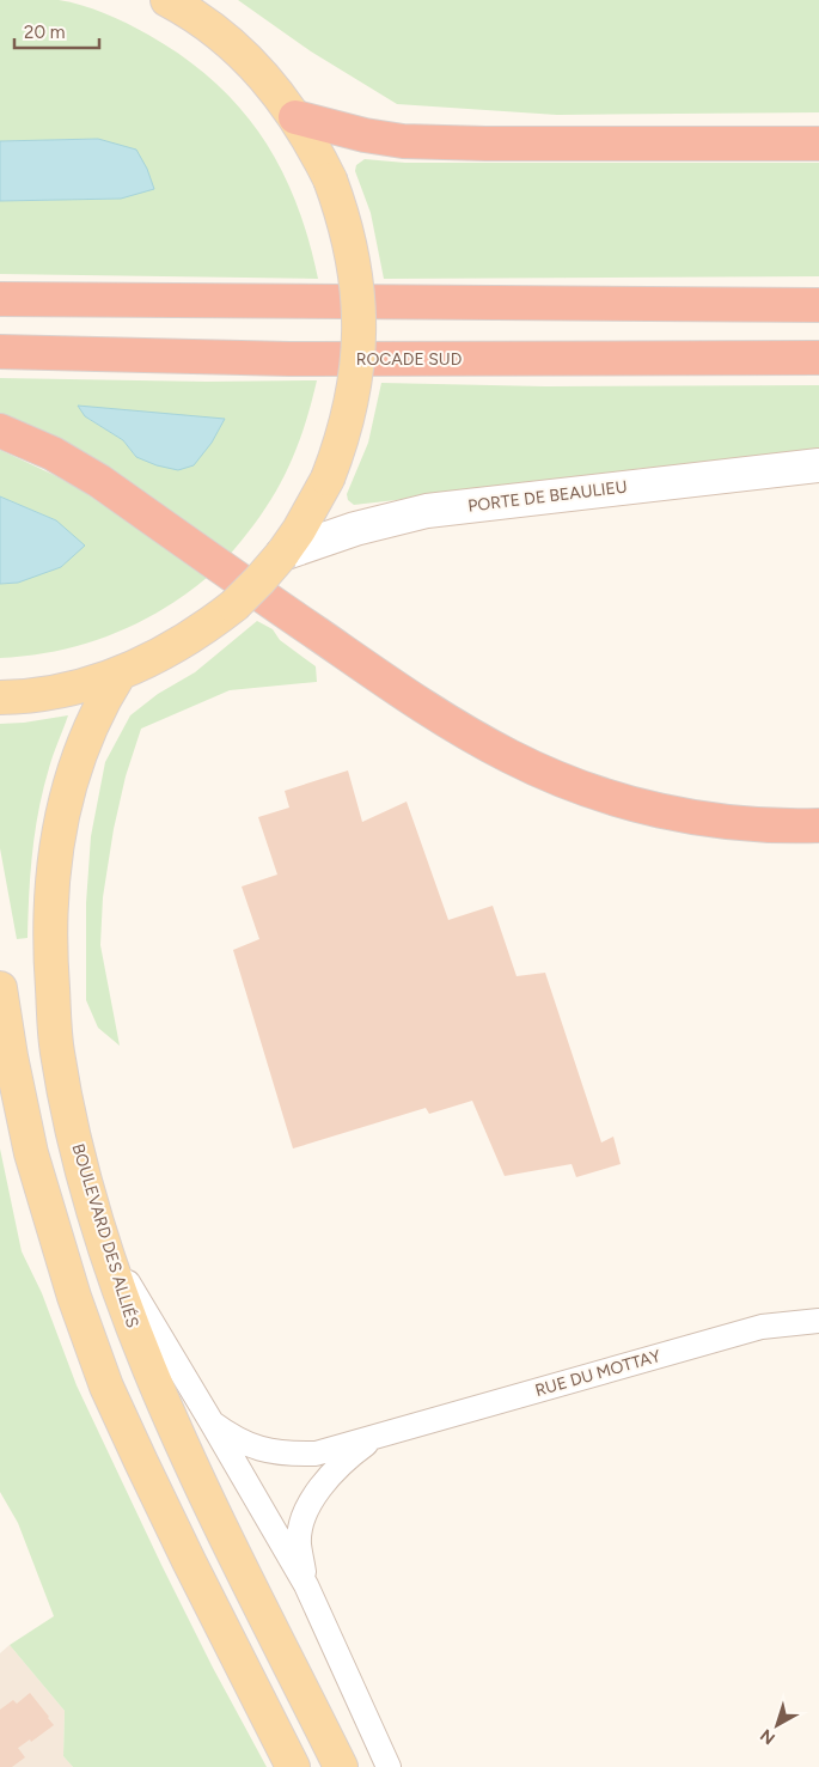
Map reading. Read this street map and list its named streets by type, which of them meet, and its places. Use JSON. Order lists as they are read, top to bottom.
{
  "streets": {
    "highway": ["ROCADE SUD"],
    "main road": ["PORTE DE BEAULIEU", "BOULEVARD DES ALLIÉS"],
    "street": ["RUE DU MOTTAY"]
  },
  "scale_bar": "20 m",
  "north": "bottom left"
}
